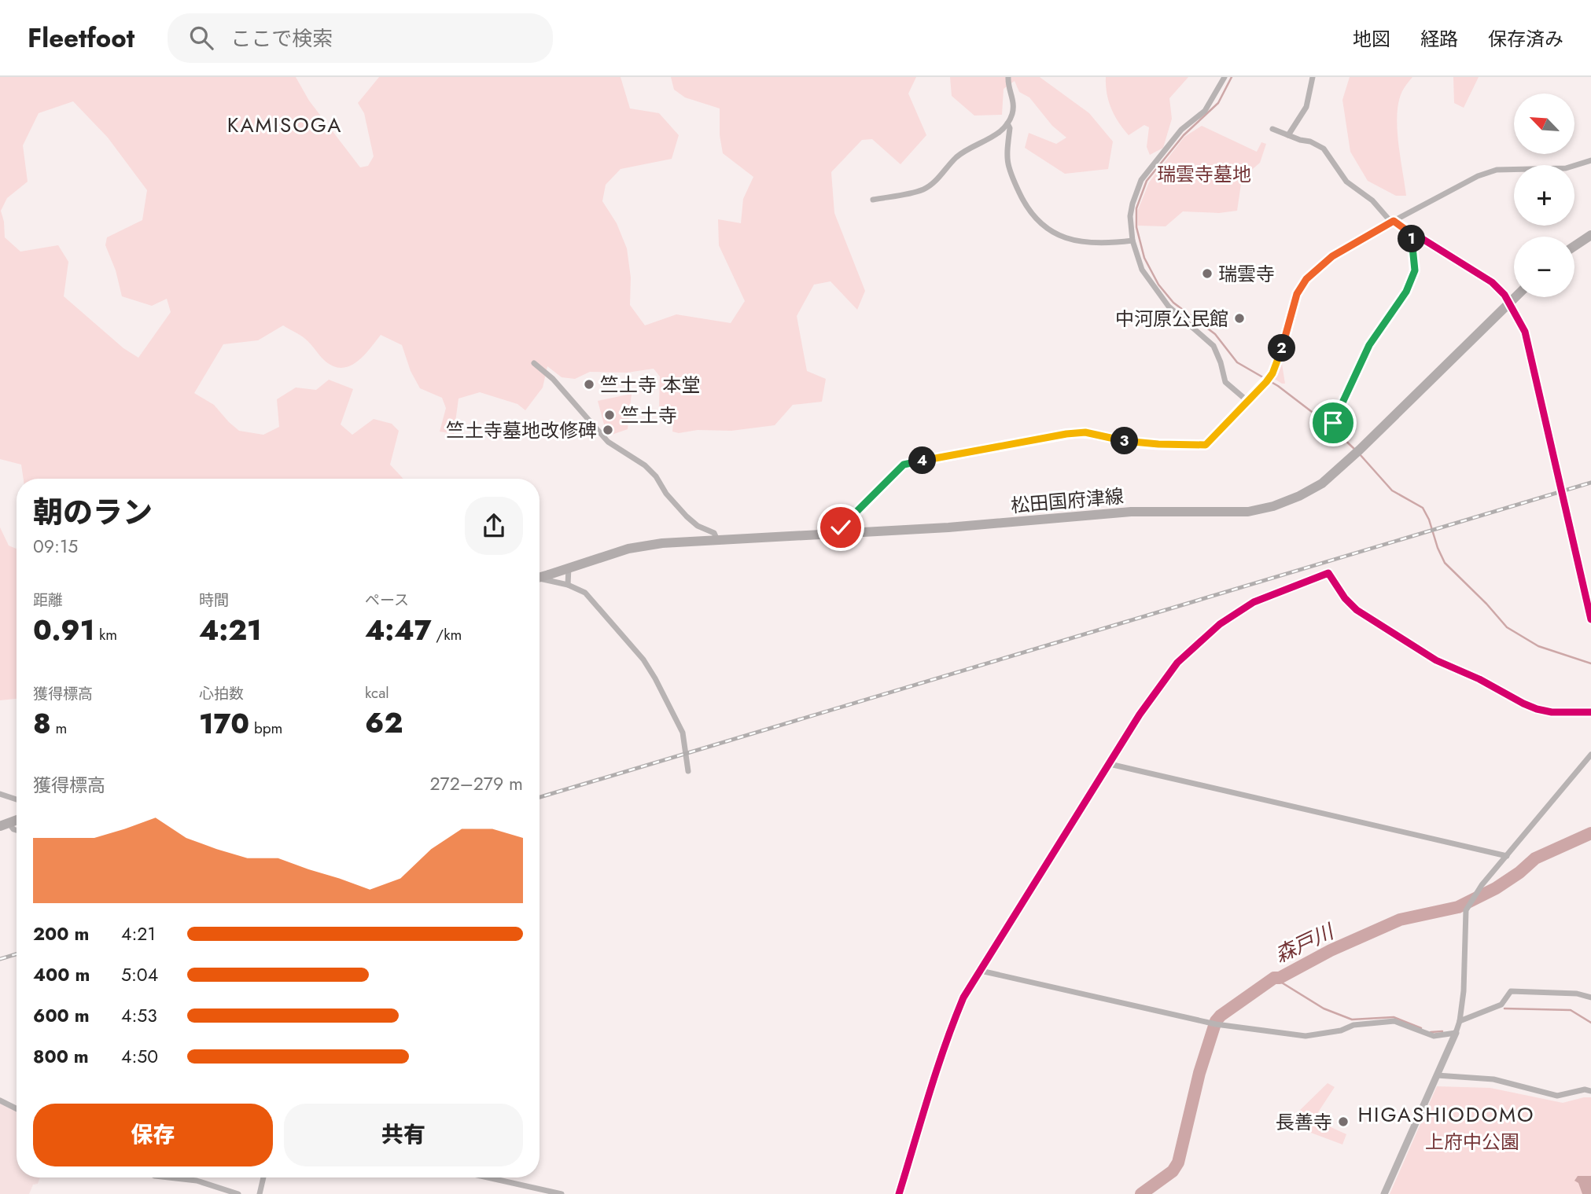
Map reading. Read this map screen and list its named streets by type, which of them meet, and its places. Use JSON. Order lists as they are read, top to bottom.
{
  "streets": {
    "main road": ["松田国府津線"]
  },
  "districts": ["KAMISOGA", "HIGASHIODOMO"],
  "water": ["森戸川"],
  "parks": ["瑞雲寺墓地", "上府中公園"],
  "places": [
    "瑞雲寺",
    "中河原公民館",
    "竺土寺 本堂",
    "竺土寺",
    "竺土寺墓地改修碑",
    "長善寺"
  ],
  "north": "top left",
  "page": {
    "header": "Fleetfoot",
    "search": "ここで検索",
    "nav": ["地図", "経路", "保存済み"],
    "map_buttons": ["+", "−"],
    "pins": [
      "1",
      "2",
      "3",
      "4"
    ],
    "heading": ["朝のラン", "09:15"],
    "stats": [
      ["距離", "0.91 km"],
      ["時間", "4:21"],
      ["ペース", "4:47 /km"],
      ["獲得標高", "8 m"],
      ["心拍数", "170 bpm"],
      ["kcal", "62"]
    ],
    "chart": ["獲得標高", "272–279 m"],
    "list": [
      {
        "name": "200 m",
        "note": "4:21"
      },
      {
        "name": "400 m",
        "note": "5:04"
      },
      {
        "name": "600 m",
        "note": "4:53"
      },
      {
        "name": "800 m",
        "note": "4:50"
      }
    ],
    "buttons": ["保存", "共有"]
  }
}
